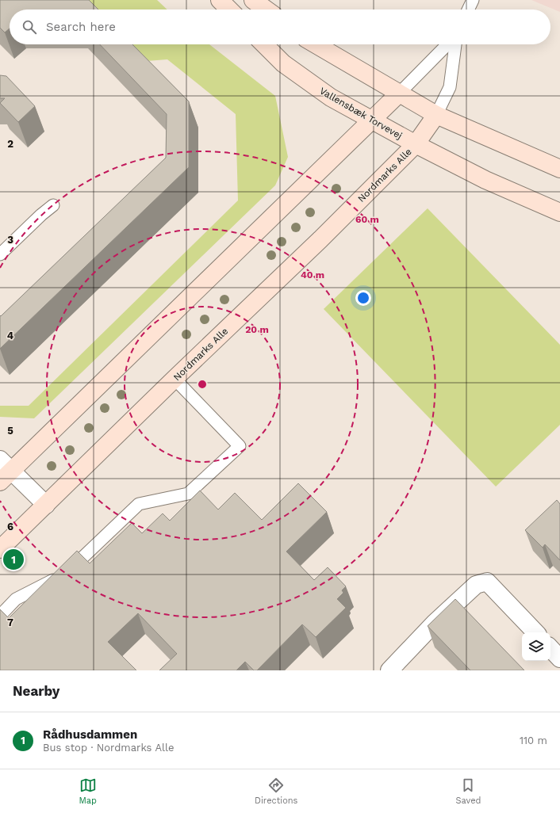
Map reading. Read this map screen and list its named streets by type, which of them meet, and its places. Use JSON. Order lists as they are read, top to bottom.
{
  "streets": {
    "street": ["Vallensbæk Torvevej", "Nordmarks Alle"]
  },
  "crossings": [
    ["Vallensbæk Torvevej", "Nordmarks Alle"]
  ],
  "page": {
    "search": "Search here",
    "pins": "1",
    "heading": "Nearby",
    "list": [
      {
        "mark": "1",
        "name": "Rådhusdammen",
        "note": "Bus stop · Nordmarks Alle",
        "value": "110 m"
      }
    ],
    "nav": ["Map", "Directions", "Saved"]
  },
  "grid": {
    "rows": [
      "2",
      "3",
      "4",
      "5",
      "6",
      "7"
    ]
  },
  "rings": ["60 m", "40 m", "20 m"]
}
